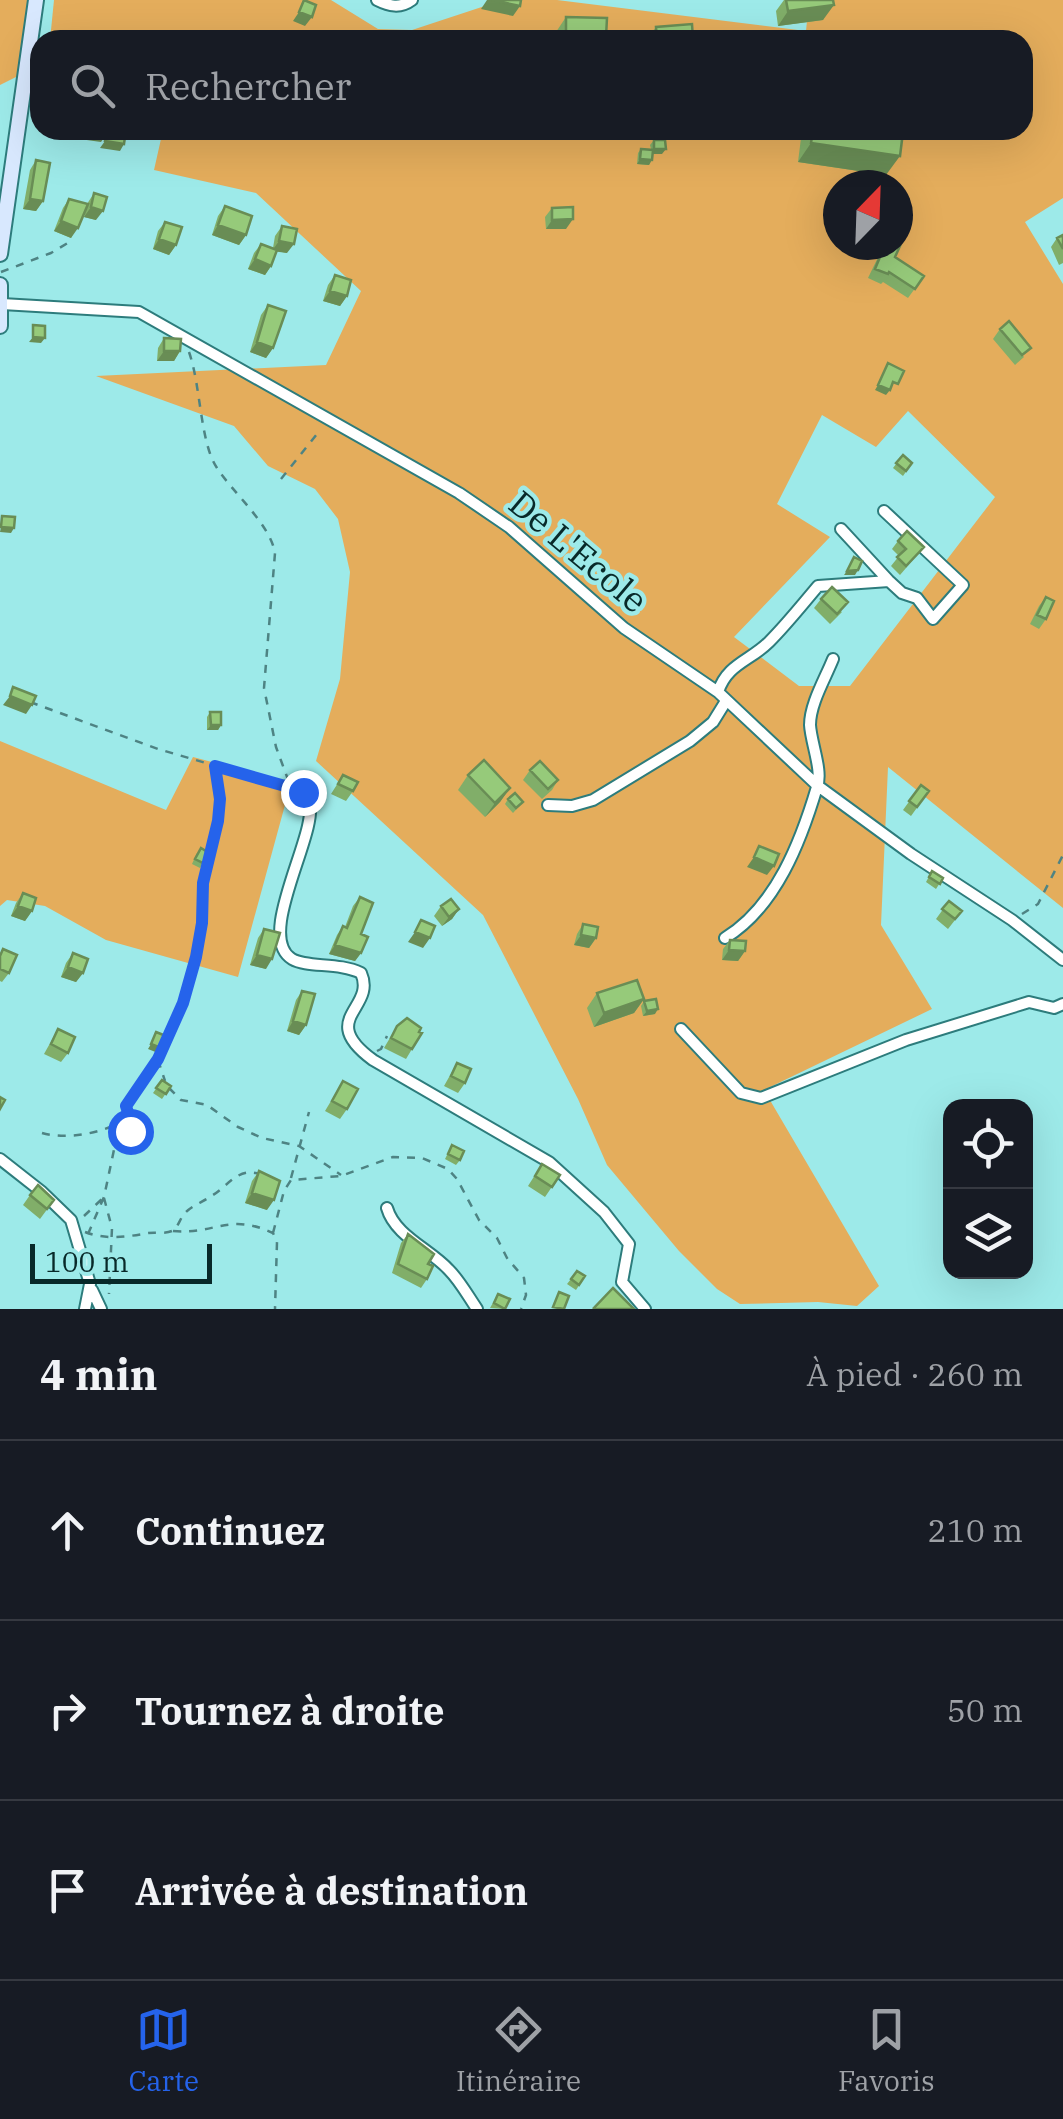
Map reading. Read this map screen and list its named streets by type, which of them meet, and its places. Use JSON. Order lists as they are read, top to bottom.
{
  "streets": {
    "street": ["De L'Ecole"]
  },
  "scale_bar": "100 m",
  "north": "top right",
  "page": {
    "search": "Rechercher",
    "scale": "100 m",
    "heading": ["4 min", "À pied · 260 m"],
    "list": [
      ["Continuez", "210 m"],
      ["Tournez à droite", "50 m"],
      "Arrivée à destination"
    ],
    "nav": ["Carte", "Itinéraire", "Favoris"]
  }
}
